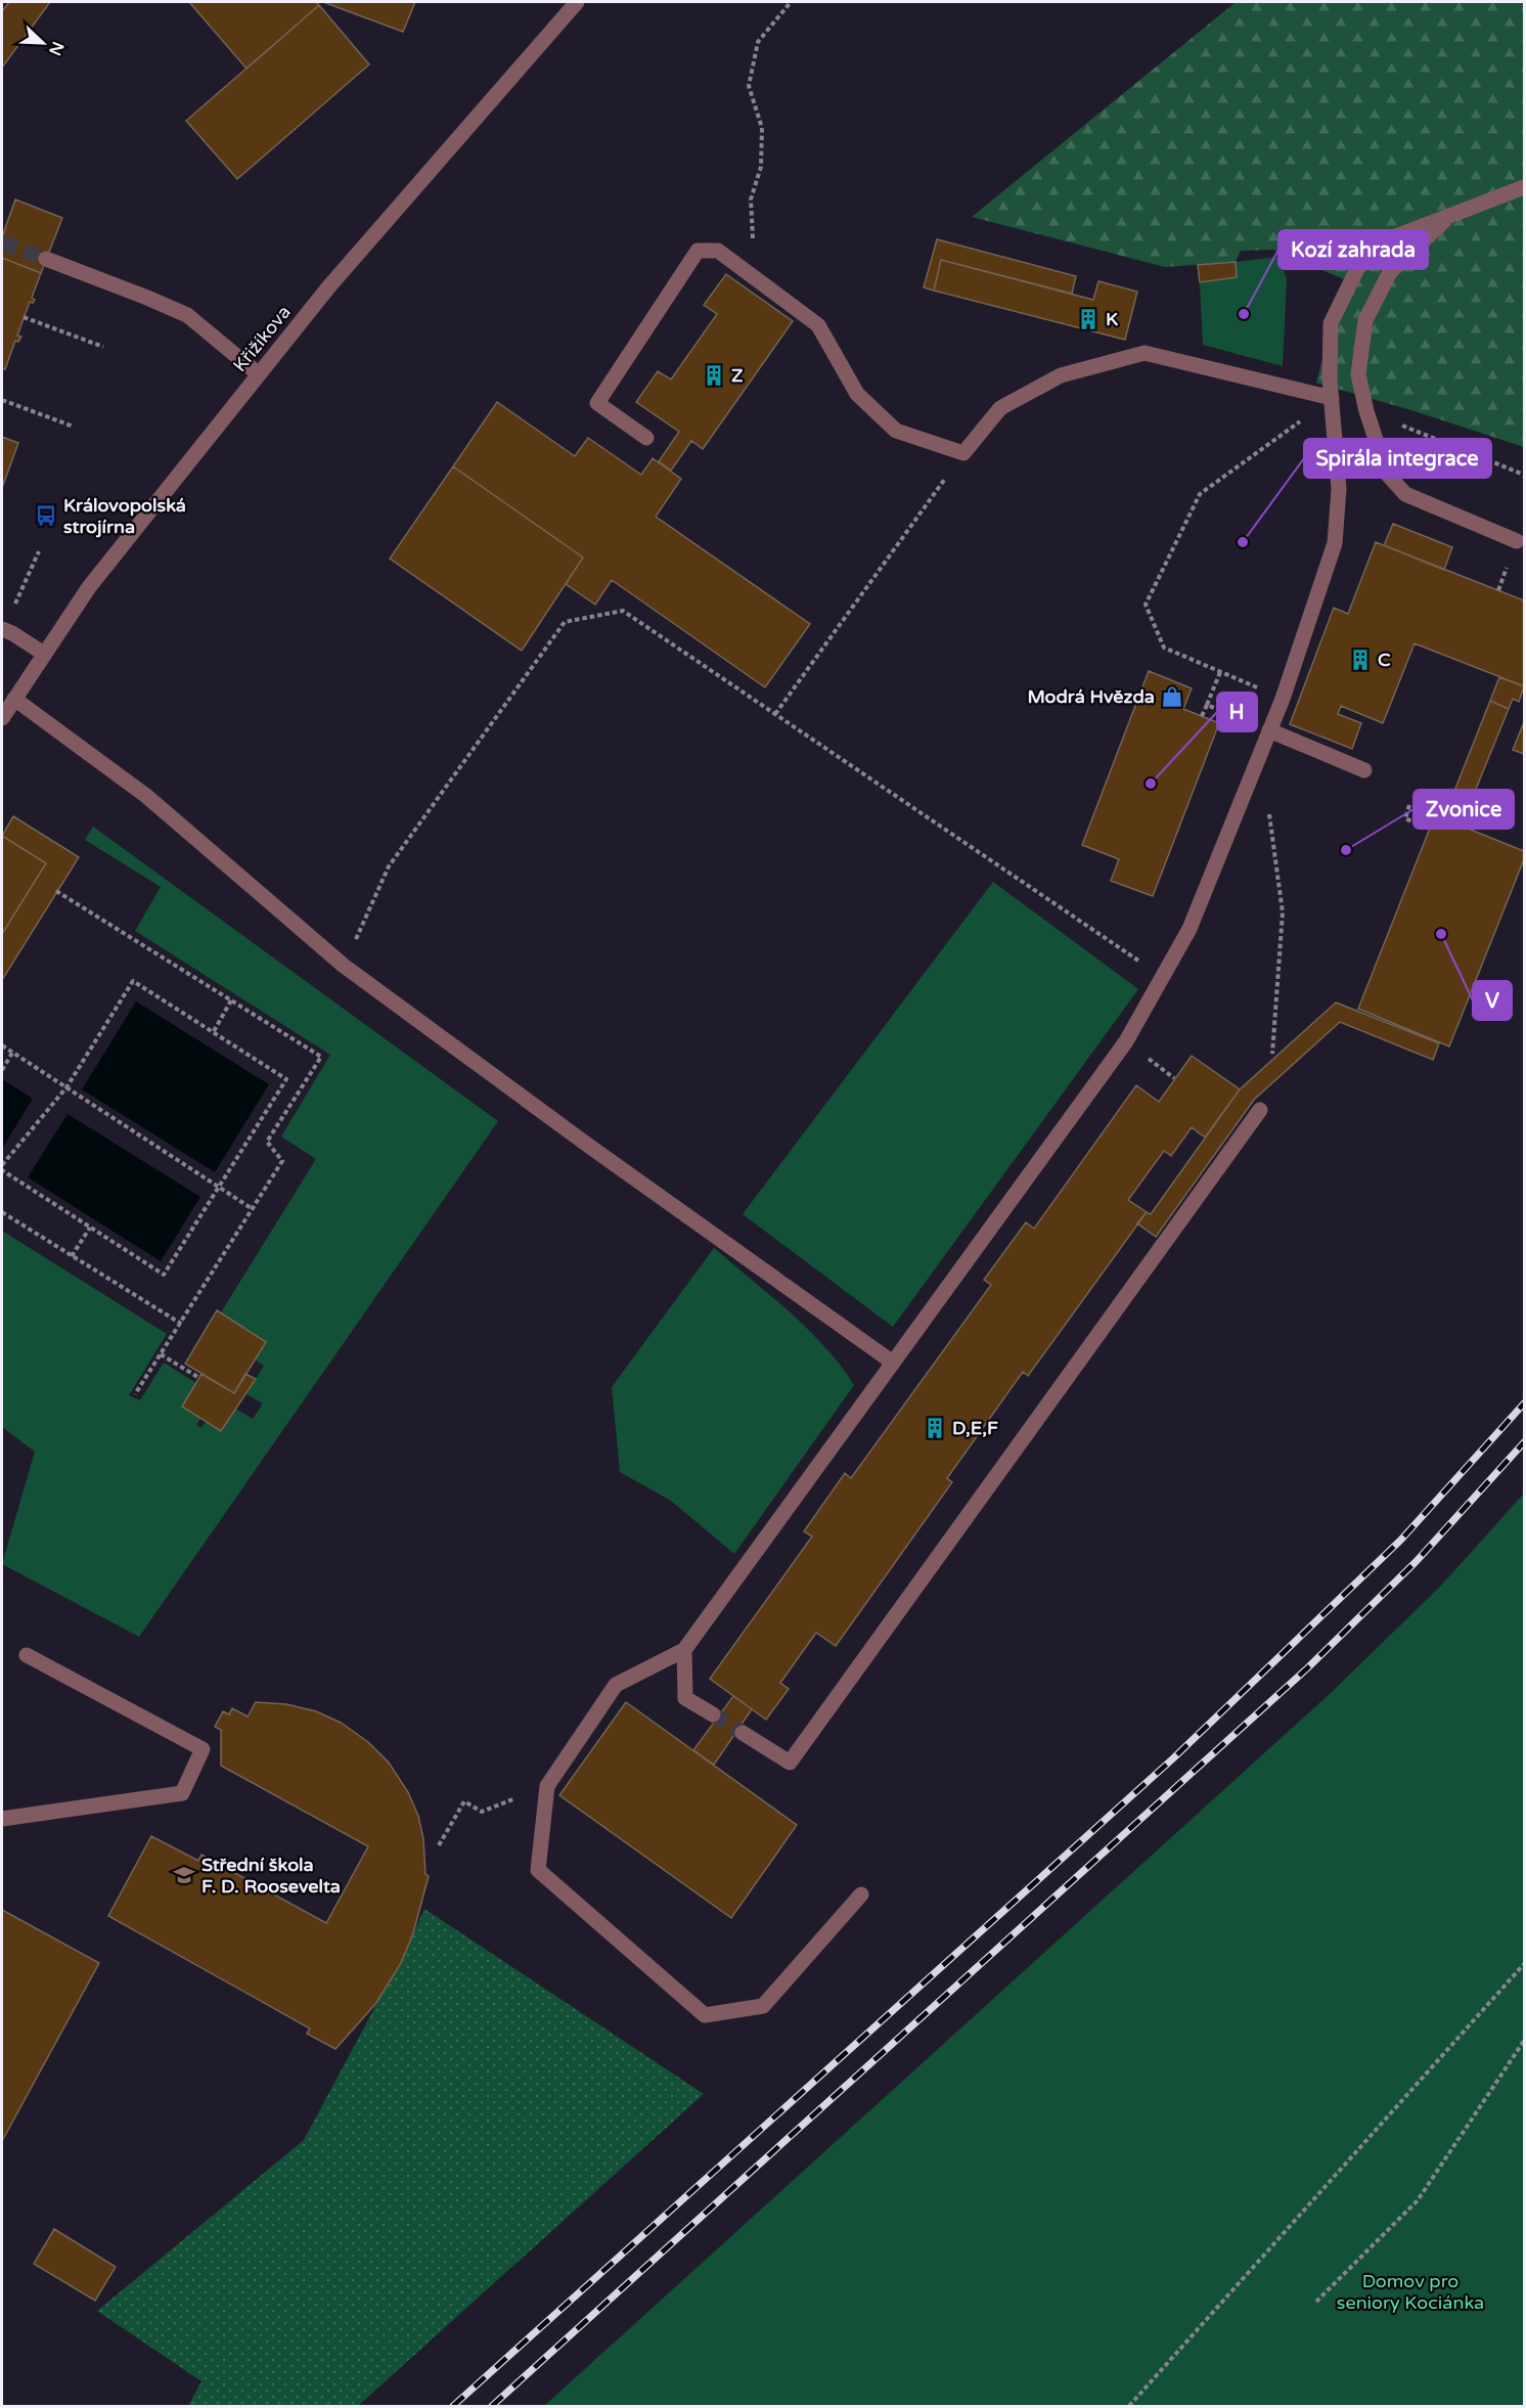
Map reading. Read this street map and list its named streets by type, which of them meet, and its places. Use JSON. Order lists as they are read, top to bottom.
{
  "streets": {
    "street": ["Křižíkova"]
  },
  "parks": ["Domov pro seniory Kociánka"],
  "places": {
    "other": [
      "Kozí zahrada",
      "Spirála integrace",
      "H",
      "Zvonice",
      "V"
    ],
    "building": [
      "K",
      "Z",
      "C",
      "D,E,F"
    ],
    "bus stop": ["Královopolská strojírna"],
    "shop": ["Modrá Hvězda"],
    "school or university": ["Střední škola F. D. Roosevelta"]
  },
  "north": "bottom right"
}
